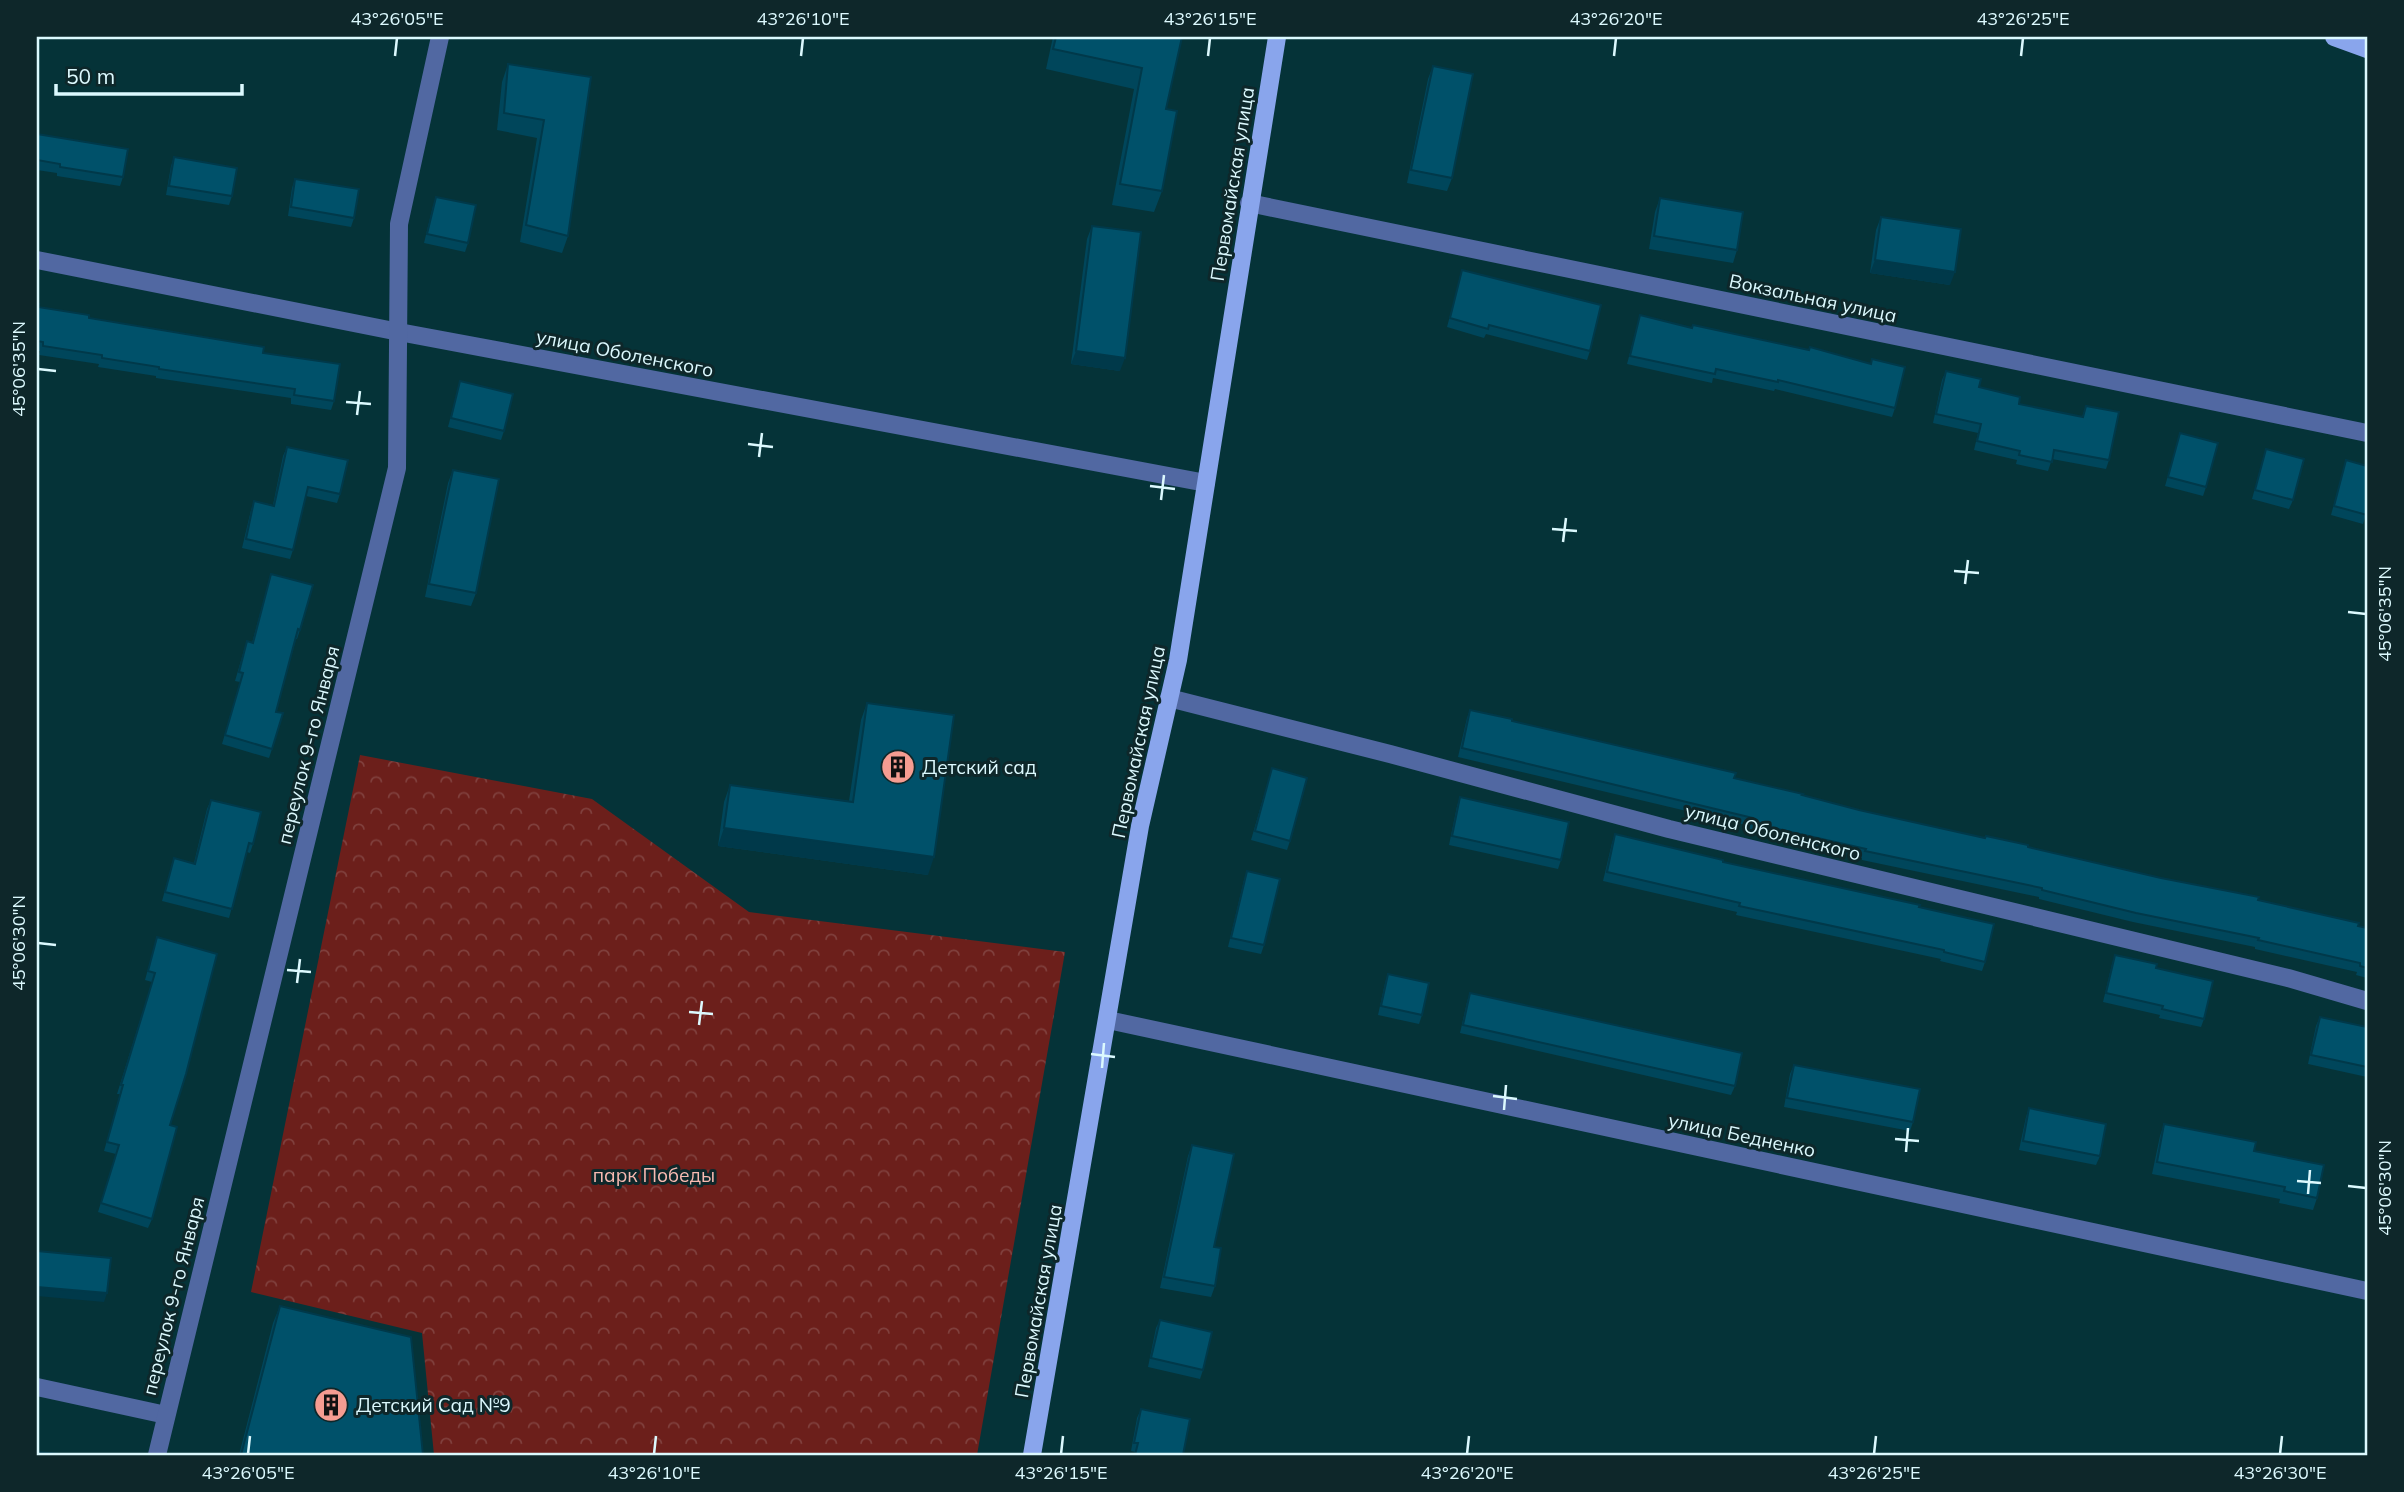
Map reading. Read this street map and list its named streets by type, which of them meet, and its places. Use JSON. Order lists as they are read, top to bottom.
{
  "streets": {
    "main road": ["Первомайская улица"],
    "street": [
      "Вокзальная улица",
      "улица Оболенского",
      "переулок 9-го Января",
      "улица Бедненко"
    ]
  },
  "crossings": [
    ["Первомайская улица", "Вокзальная улица"],
    ["Первомайская улица", "улица Оболенского"],
    ["Первомайская улица", "улица Бедненко"],
    ["улица Оболенского", "переулок 9-го Января"]
  ],
  "parks": ["парк Победы"],
  "places": {
    "building": ["Детский сад", "Детский Сад №9"]
  },
  "scale_bar": "50 m",
  "coordinates": [
    "43°26'05\"E",
    "43°26'10\"E",
    "43°26'15\"E",
    "43°26'20\"E",
    "43°26'25\"E",
    "45°06'35\"N",
    "45°06'30\"N",
    "43°26'30\"E"
  ]
}
